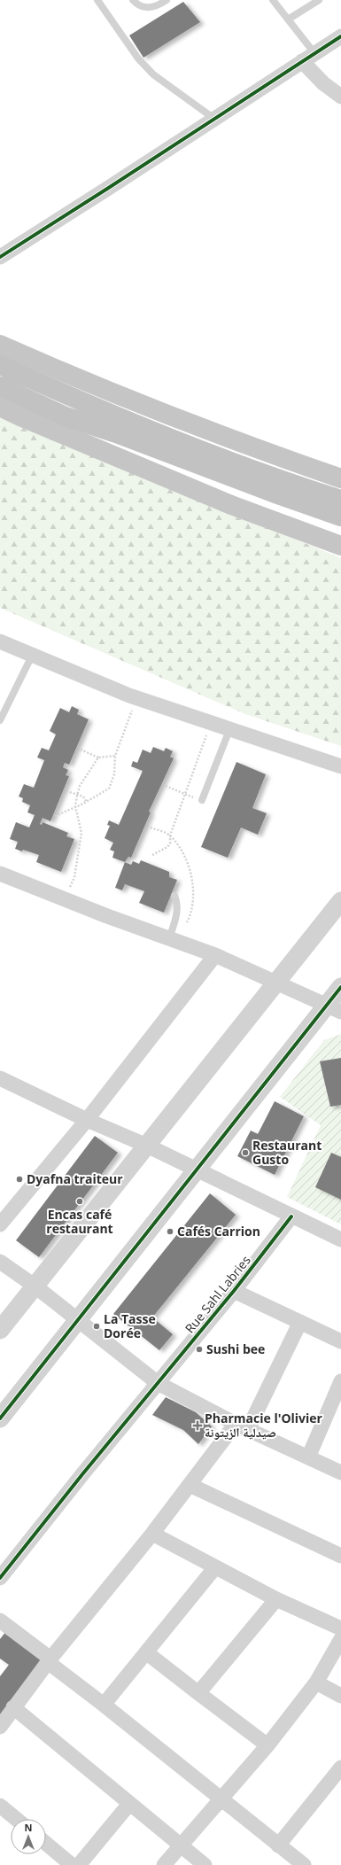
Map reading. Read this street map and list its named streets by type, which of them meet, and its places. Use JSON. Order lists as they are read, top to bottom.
{
  "streets": {
    "street": ["Rue Sahl Labries"]
  },
  "places": {
    "other": [
      "Restaurant Gusto",
      "Dyafna traiteur",
      "Encas café restaurant",
      "Cafés Carrion",
      "La Tasse Dorée",
      "Sushi bee"
    ],
    "health": ["Pharmacie l'Olivier صيدلية الزيتونة"]
  },
  "north": "top"
}
